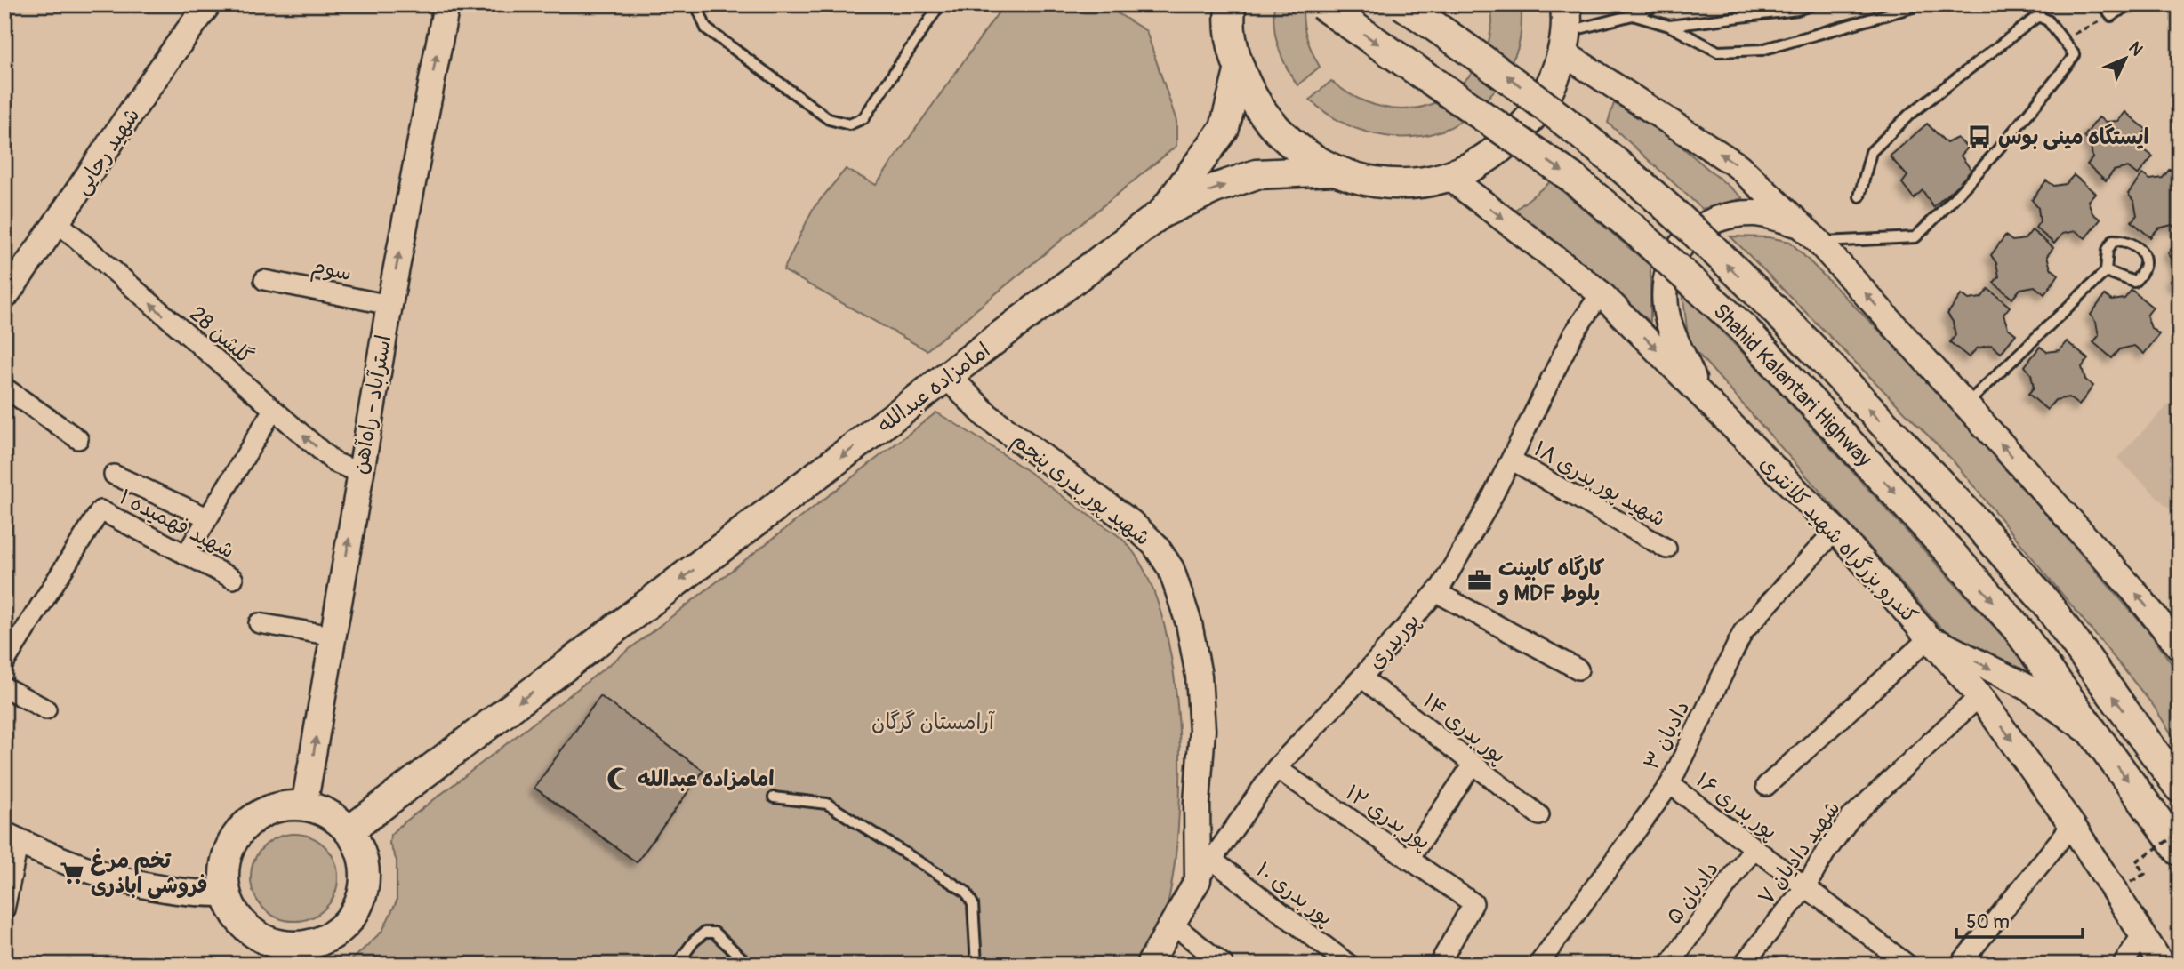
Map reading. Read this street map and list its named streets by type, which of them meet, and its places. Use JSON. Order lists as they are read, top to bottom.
{
  "streets": {
    "highway": ["Shahid Kalantari Highway"],
    "main road": [
      "شهید رجایی",
      "امامزاده عبدالله",
      "استرآباد - راه‌آهن",
      "شهید پور بدری پنجم",
      "کندرو بزرگراه شهید کلانتری",
      "پوربدری"
    ],
    "street": [
      "سوم",
      "گلشن 28",
      "شهید پور بدری ۱۸",
      "۱ شهید فهمیده",
      "پور بدری ۱۴",
      "دادیان ۳",
      "پور بدری ۱۶",
      "پور بدری ۱۲",
      "شهید دادیان ۷",
      "دادیان ۵",
      "پور بدری ۱۰"
    ]
  },
  "crossings": [
    ["شهید رجایی", "گلشن 28"],
    ["سوم", "استرآباد - راه‌آهن"],
    ["گلشن 28", "استرآباد - راه‌آهن"],
    ["امامزاده عبدالله", "استرآباد - راه‌آهن"],
    ["امامزاده عبدالله", "شهید پور بدری پنجم"],
    ["شهید پور بدری ۱۸", "پوربدری"],
    ["شهید پور بدری پنجم", "پوربدری"],
    ["شهید پور بدری پنجم", "پور بدری ۱۰"],
    ["کندرو بزرگراه شهید کلانتری", "پوربدری"],
    ["کندرو بزرگراه شهید کلانتری", "دادیان ۳"],
    ["کندرو بزرگراه شهید کلانتری", "شهید دادیان ۷"],
    ["پوربدری", "پور بدری ۱۴"],
    ["پوربدری", "پور بدری ۱۲"],
    ["پوربدری", "پور بدری ۱۰"],
    ["دادیان ۳", "پور بدری ۱۶"],
    ["پور بدری ۱۶", "شهید دادیان ۷"],
    ["پور بدری ۱۶", "دادیان ۵"]
  ],
  "one_way": ["استرآباد - راه‌آهن"],
  "parks": ["آرامستان گرگان"],
  "places": {
    "bus stop": ["ایستگاه مینی بوس"],
    "office": ["کارگاه کابینت و MDF بلوط"],
    "mosque": ["امامزاده عبدالله"],
    "supermarket": ["تخم مرغ فروشی اباذری"]
  },
  "scale_bar": "50 m",
  "north": "top right"
}
